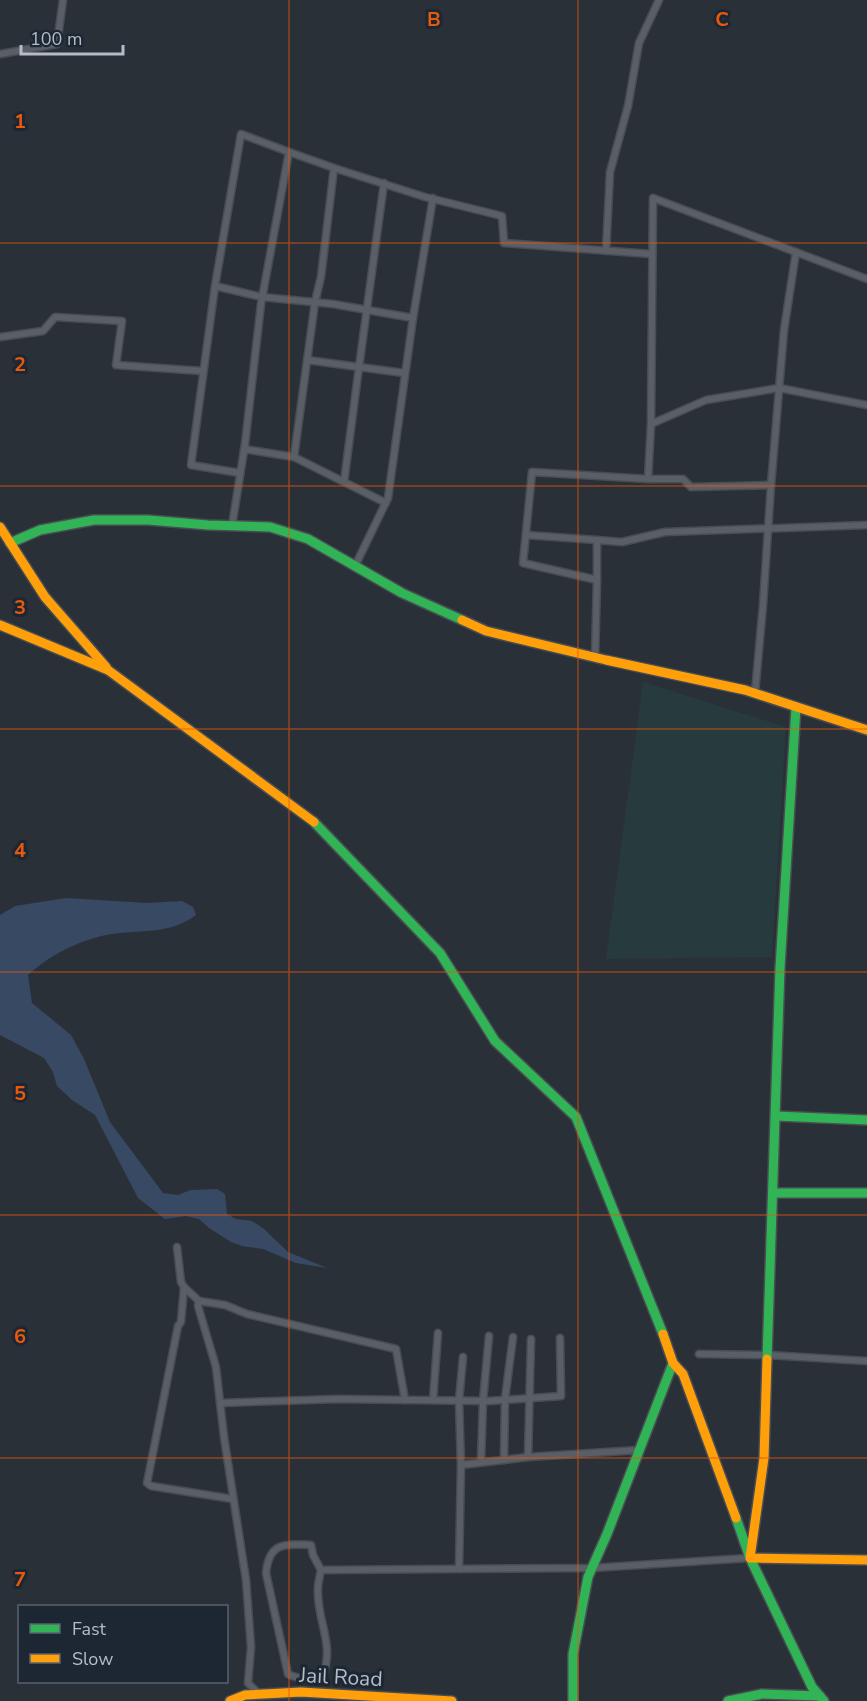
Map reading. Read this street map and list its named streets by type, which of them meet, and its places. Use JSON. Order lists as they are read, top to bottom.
{
  "streets": {
    "main road": ["Jail Road"]
  },
  "legend": ["Fast", "Slow"],
  "scale_bar": "100 m",
  "grid": {
    "columns": ["B", "C"],
    "rows": [
      "1",
      "2",
      "3",
      "4",
      "5",
      "6",
      "7"
    ]
  }
}
